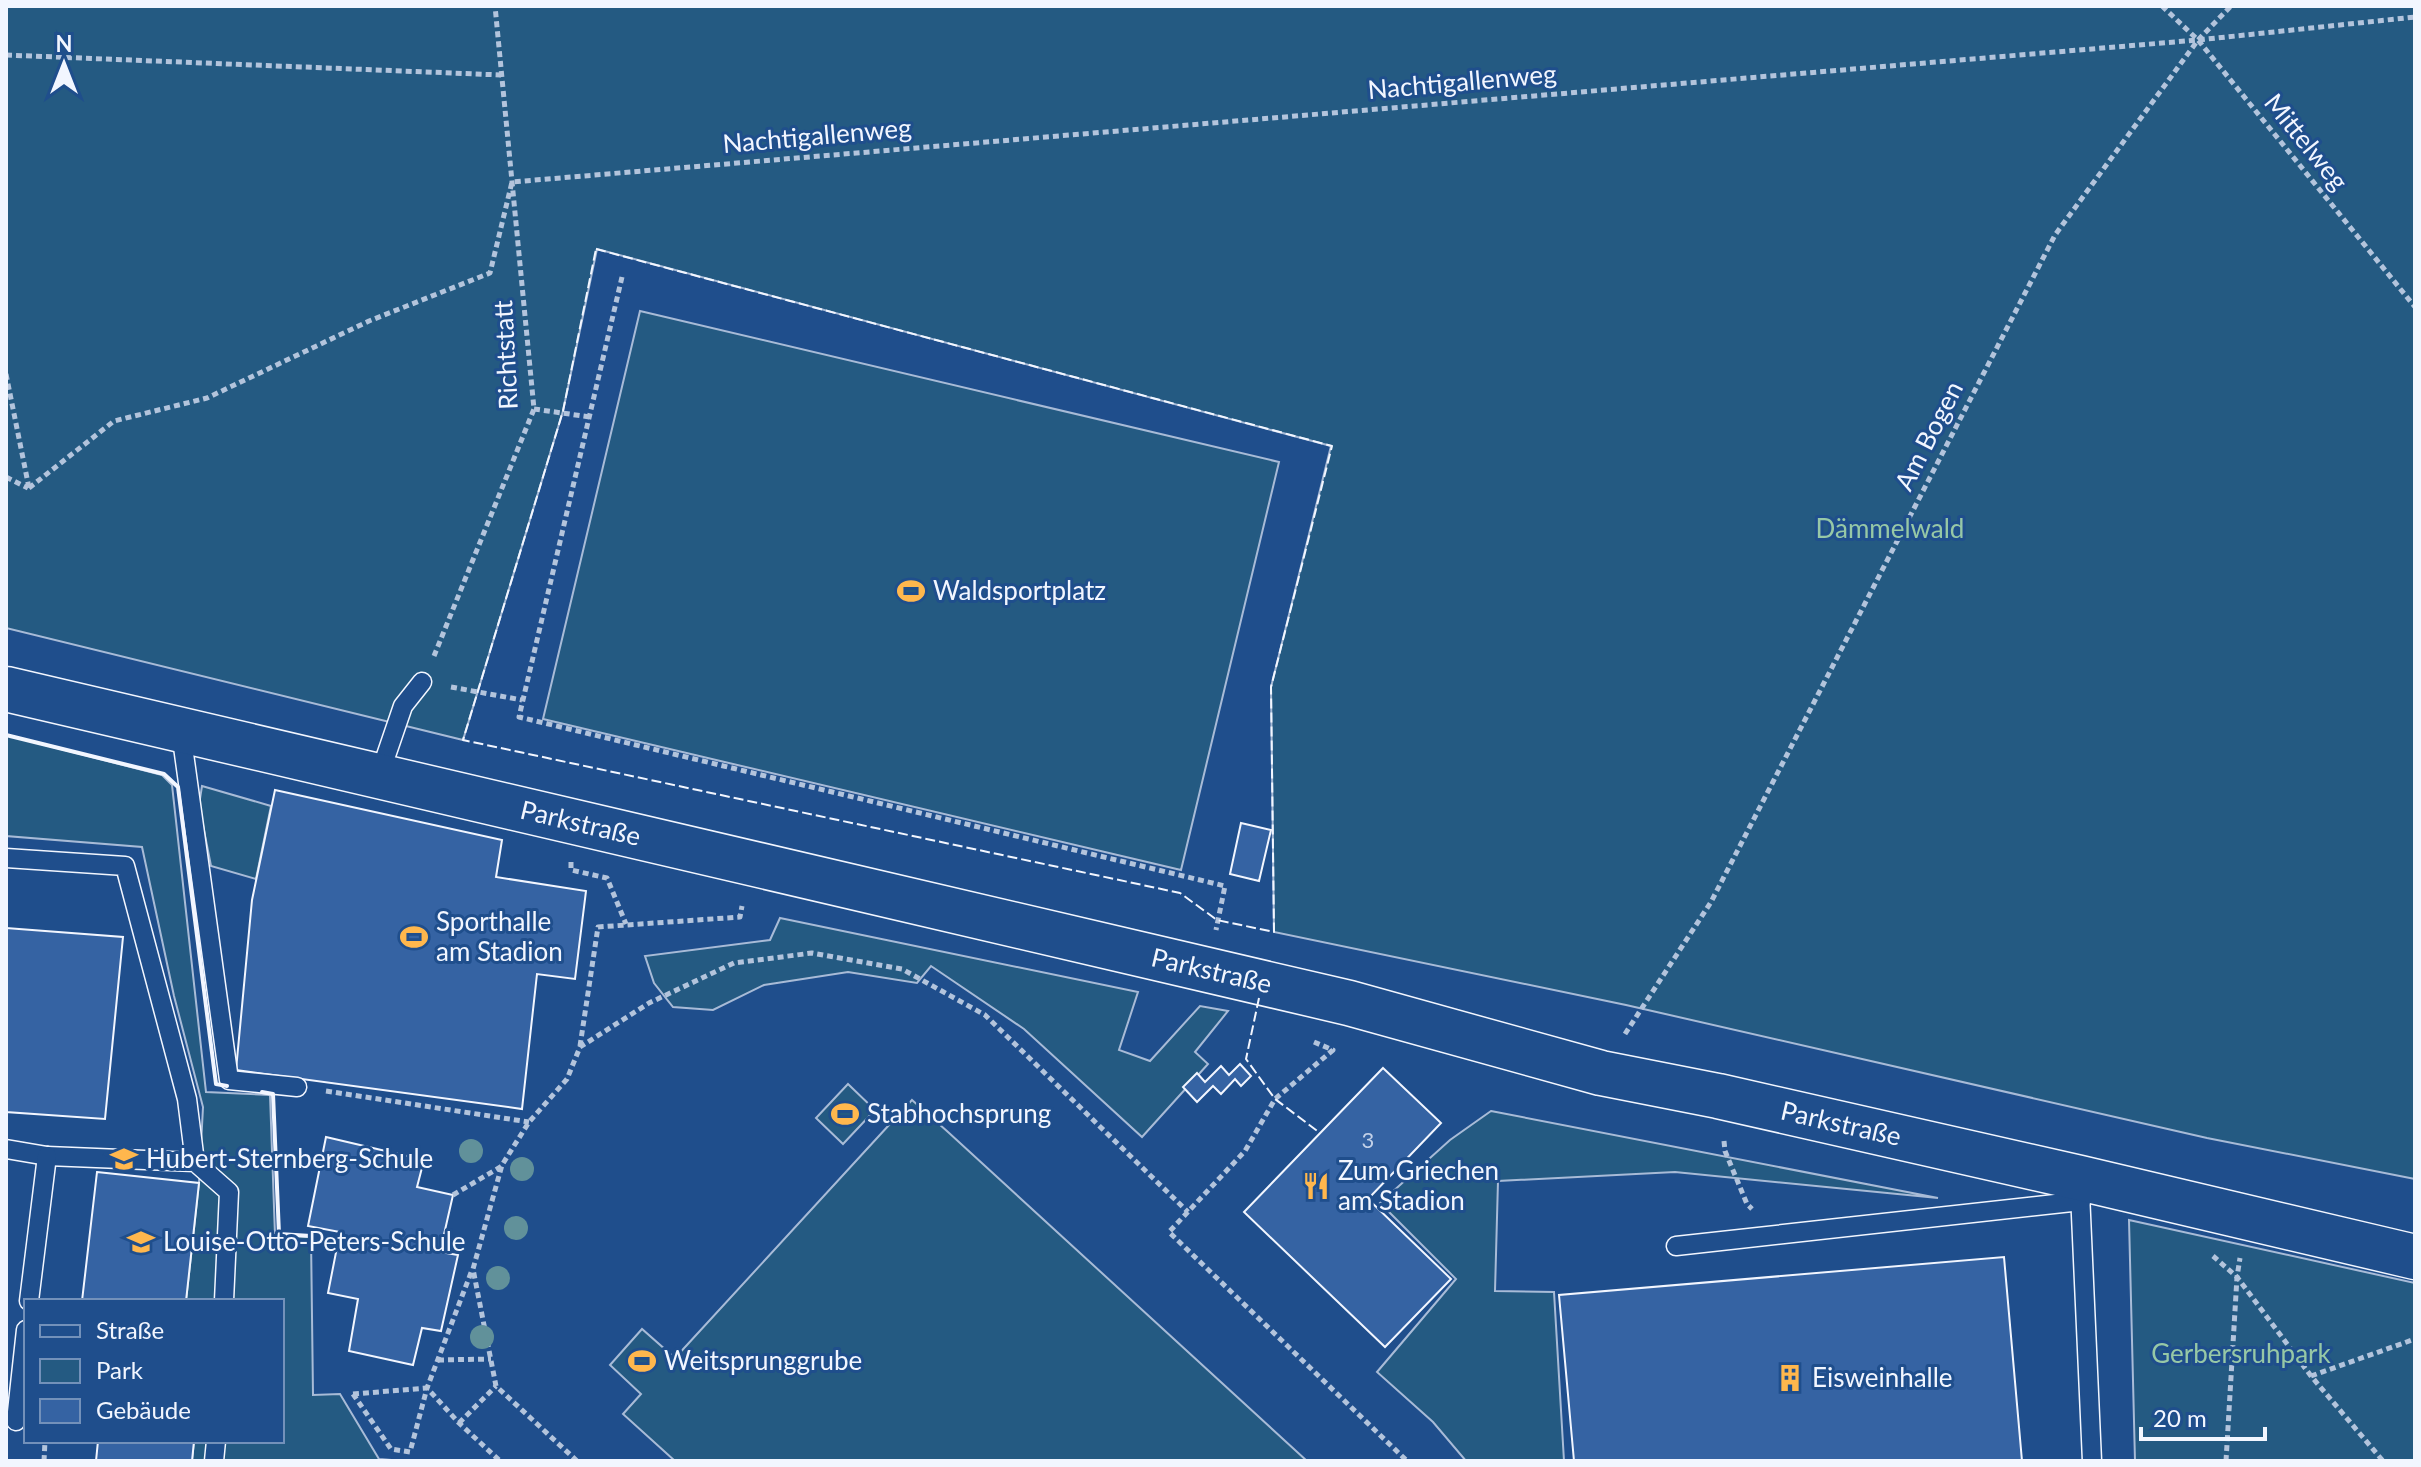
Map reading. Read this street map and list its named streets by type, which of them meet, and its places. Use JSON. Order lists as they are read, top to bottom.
{
  "streets": {
    "street": ["Parkstraße"],
    "path": [
      "Nachtigallenweg",
      "Mittelweg",
      "Richtstatt",
      "Am Bogen"
    ]
  },
  "crossings": [
    ["Nachtigallenweg", "Mittelweg"],
    ["Nachtigallenweg", "Richtstatt"],
    ["Nachtigallenweg", "Am Bogen"],
    ["Mittelweg", "Am Bogen"],
    ["Am Bogen", "Parkstraße"]
  ],
  "parks": ["Dämmelwald", "Gerbersruhpark"],
  "places": {
    "sports": [
      "Waldsportplatz",
      "Sporthalle am Stadion",
      "Stabhochsprung",
      "Weitsprunggrube"
    ],
    "school or university": ["Hubert-Sternberg-Schule", "Louise-Otto-Peters-Schule"],
    "restaurant": ["Zum Griechen am Stadion"],
    "building": ["Eisweinhalle"]
  },
  "house_numbers": ["3"],
  "legend": ["Straße", "Park", "Gebäude"],
  "scale_bar": "20 m",
  "north": "top"
}
